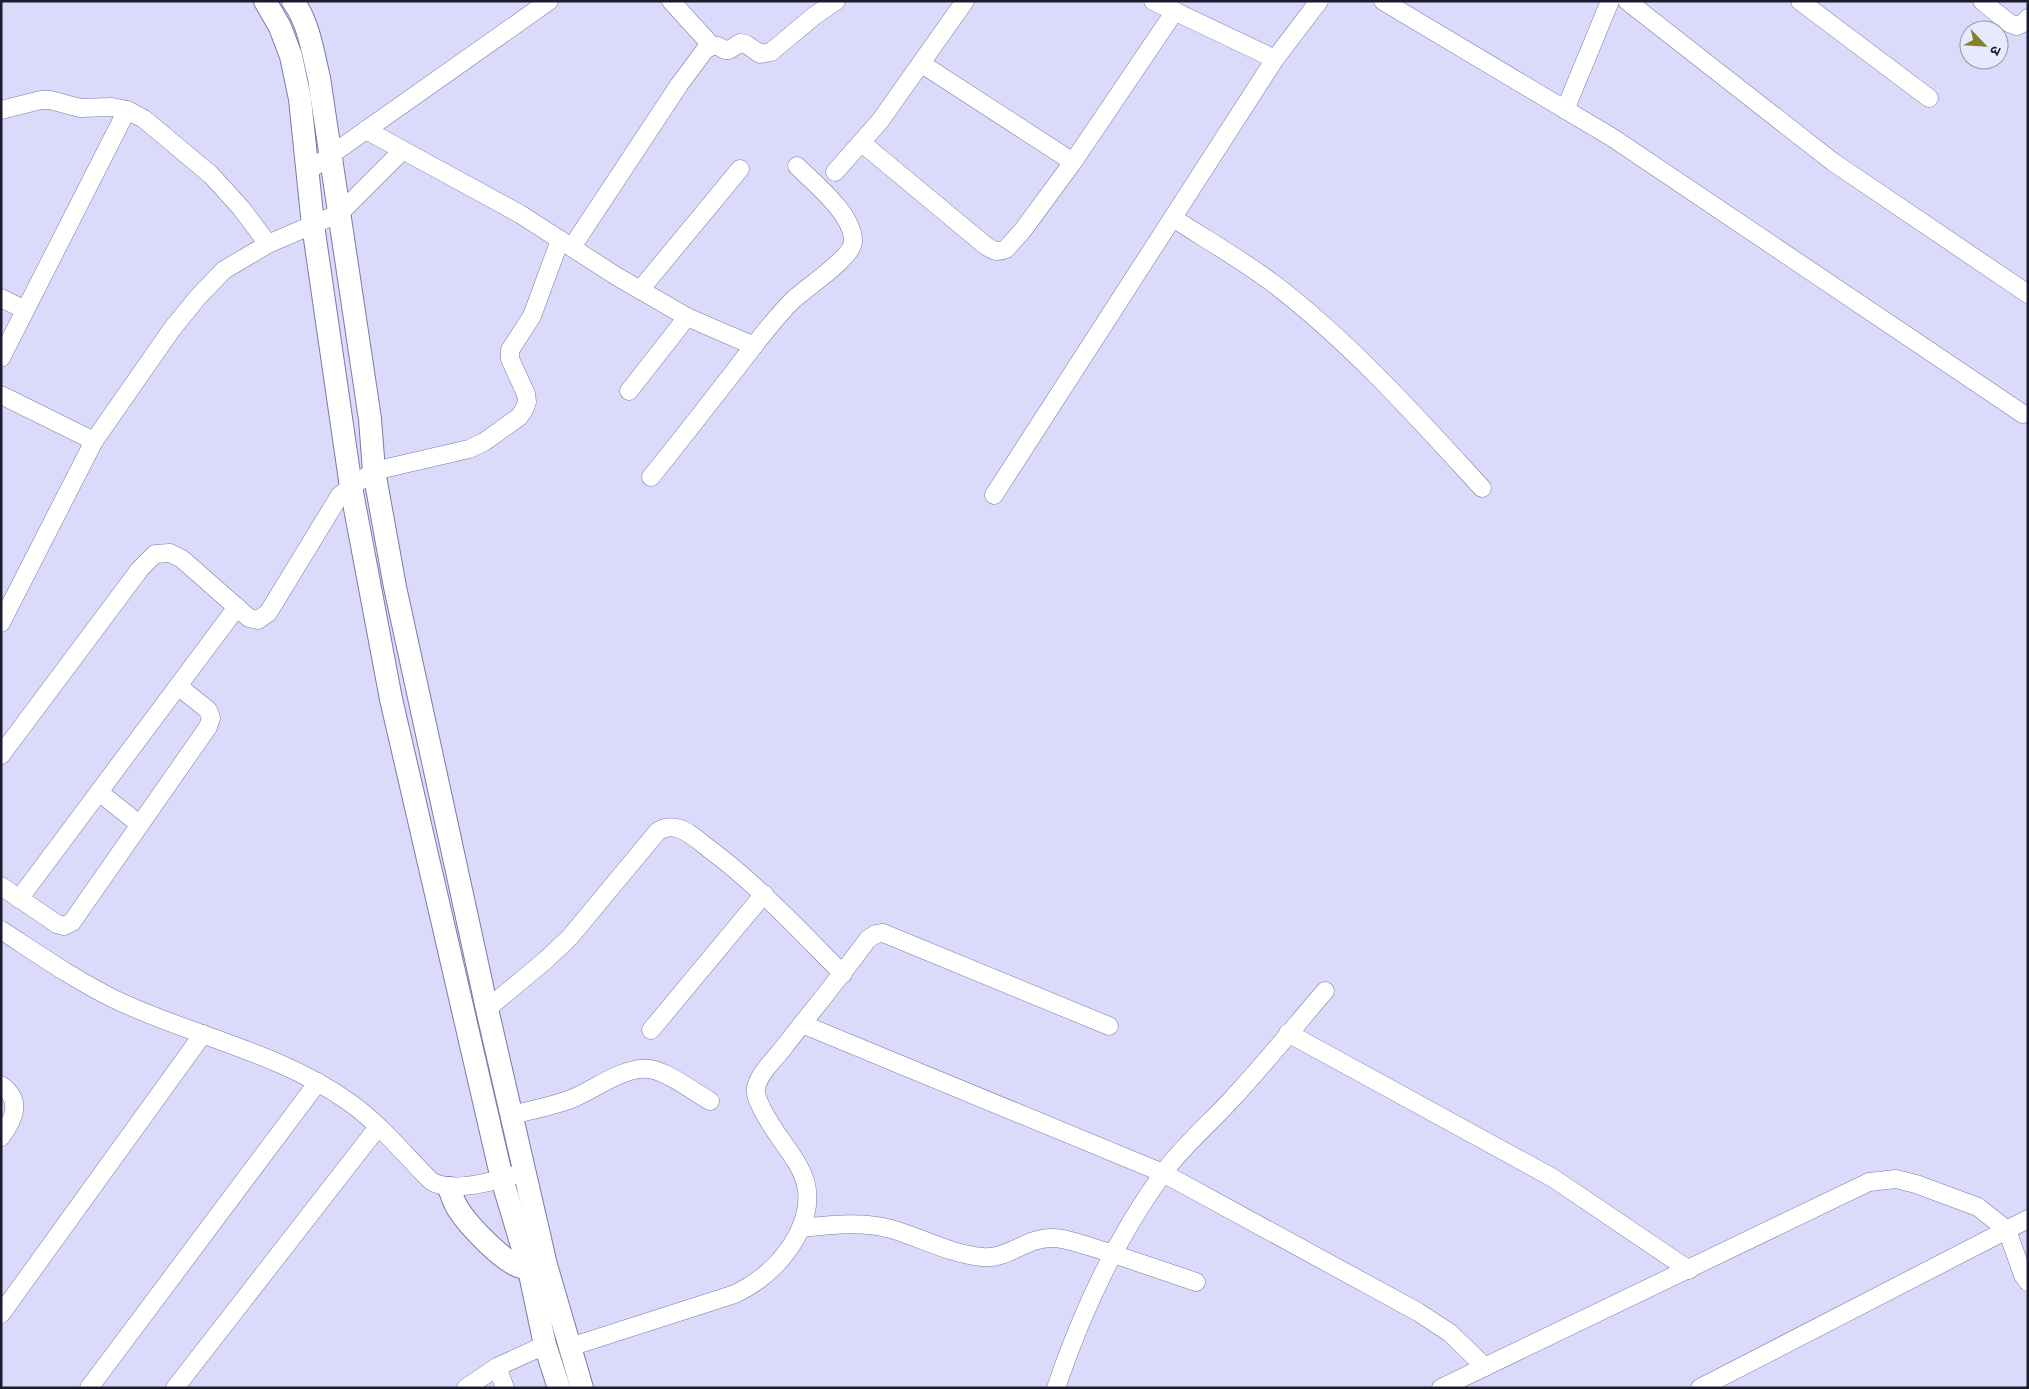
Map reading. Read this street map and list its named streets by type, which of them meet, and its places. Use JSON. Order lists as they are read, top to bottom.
{
  "north": "bottom right"
}
